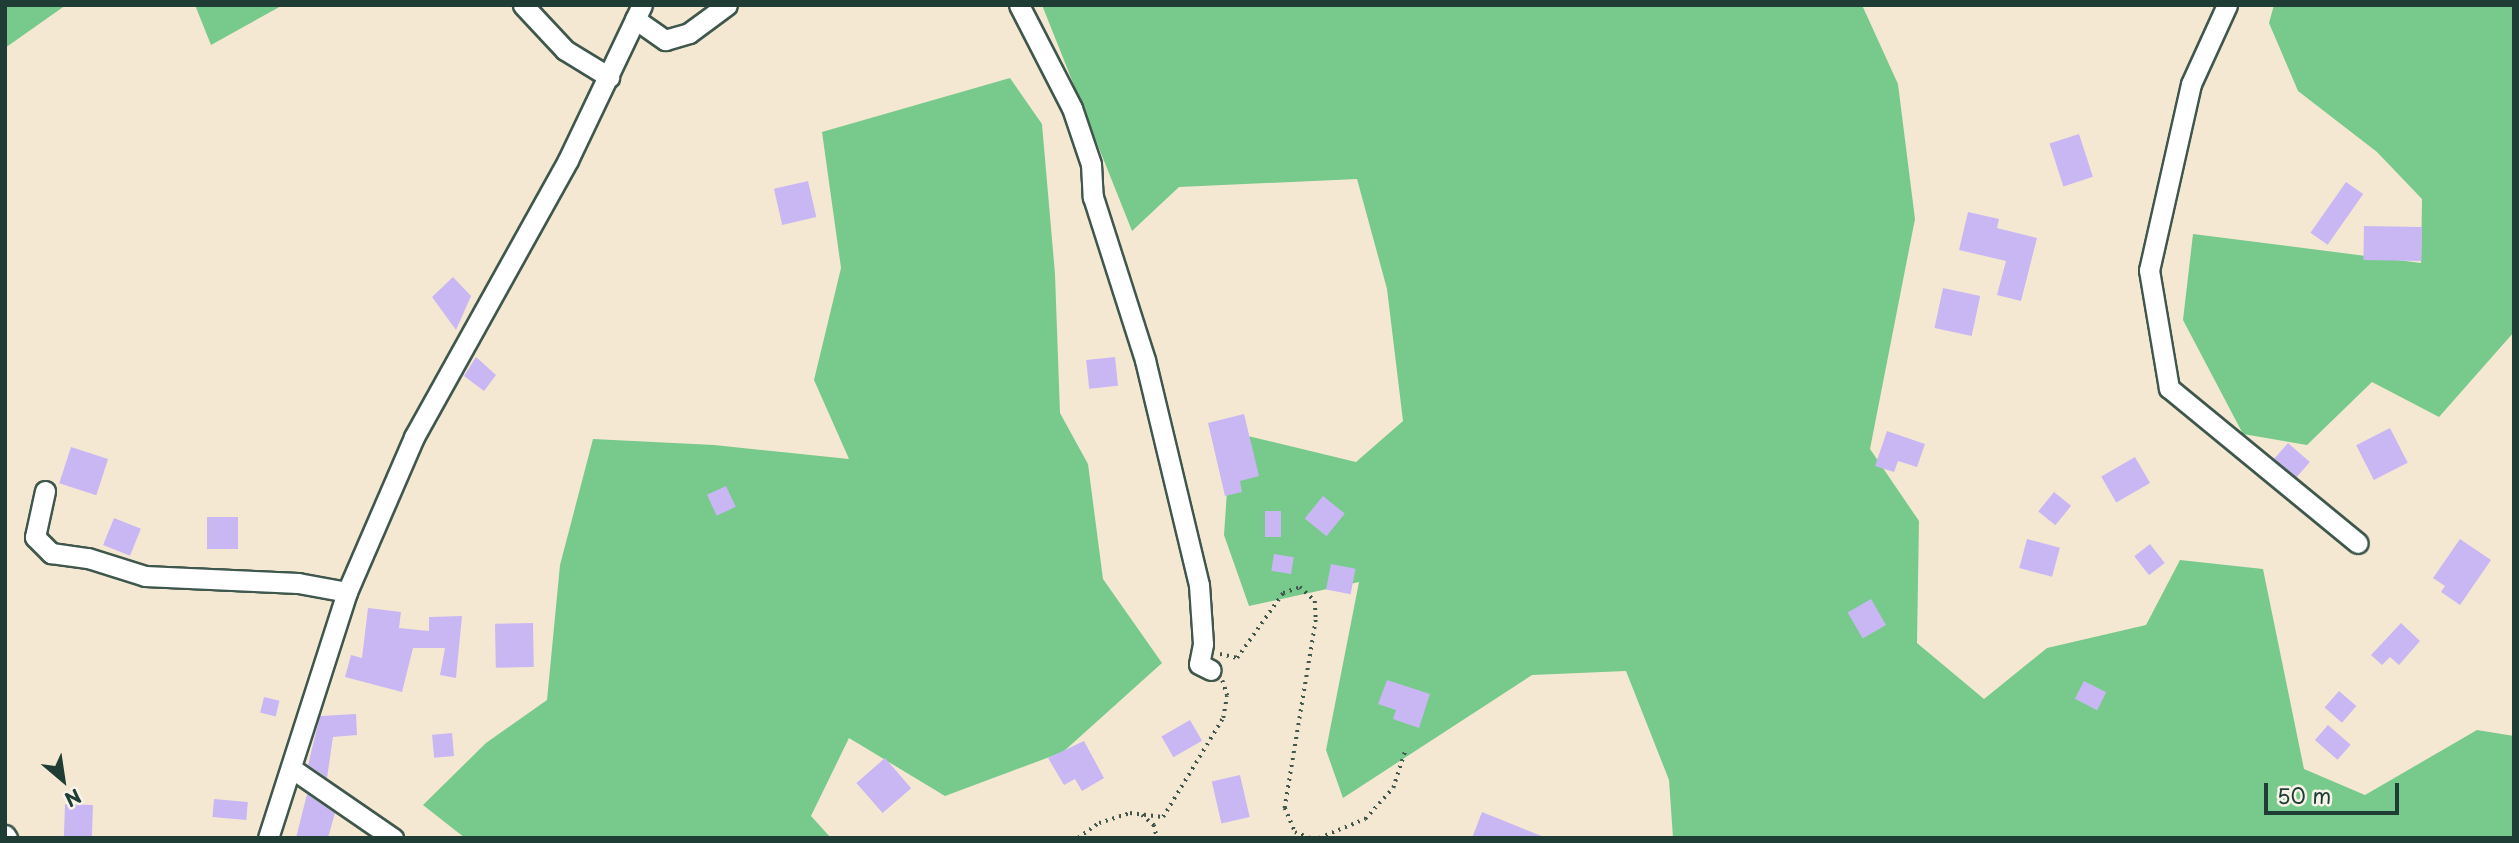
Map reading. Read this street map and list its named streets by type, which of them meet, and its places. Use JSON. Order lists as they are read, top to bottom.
{
  "scale_bar": "50 m",
  "north": "bottom right"
}
